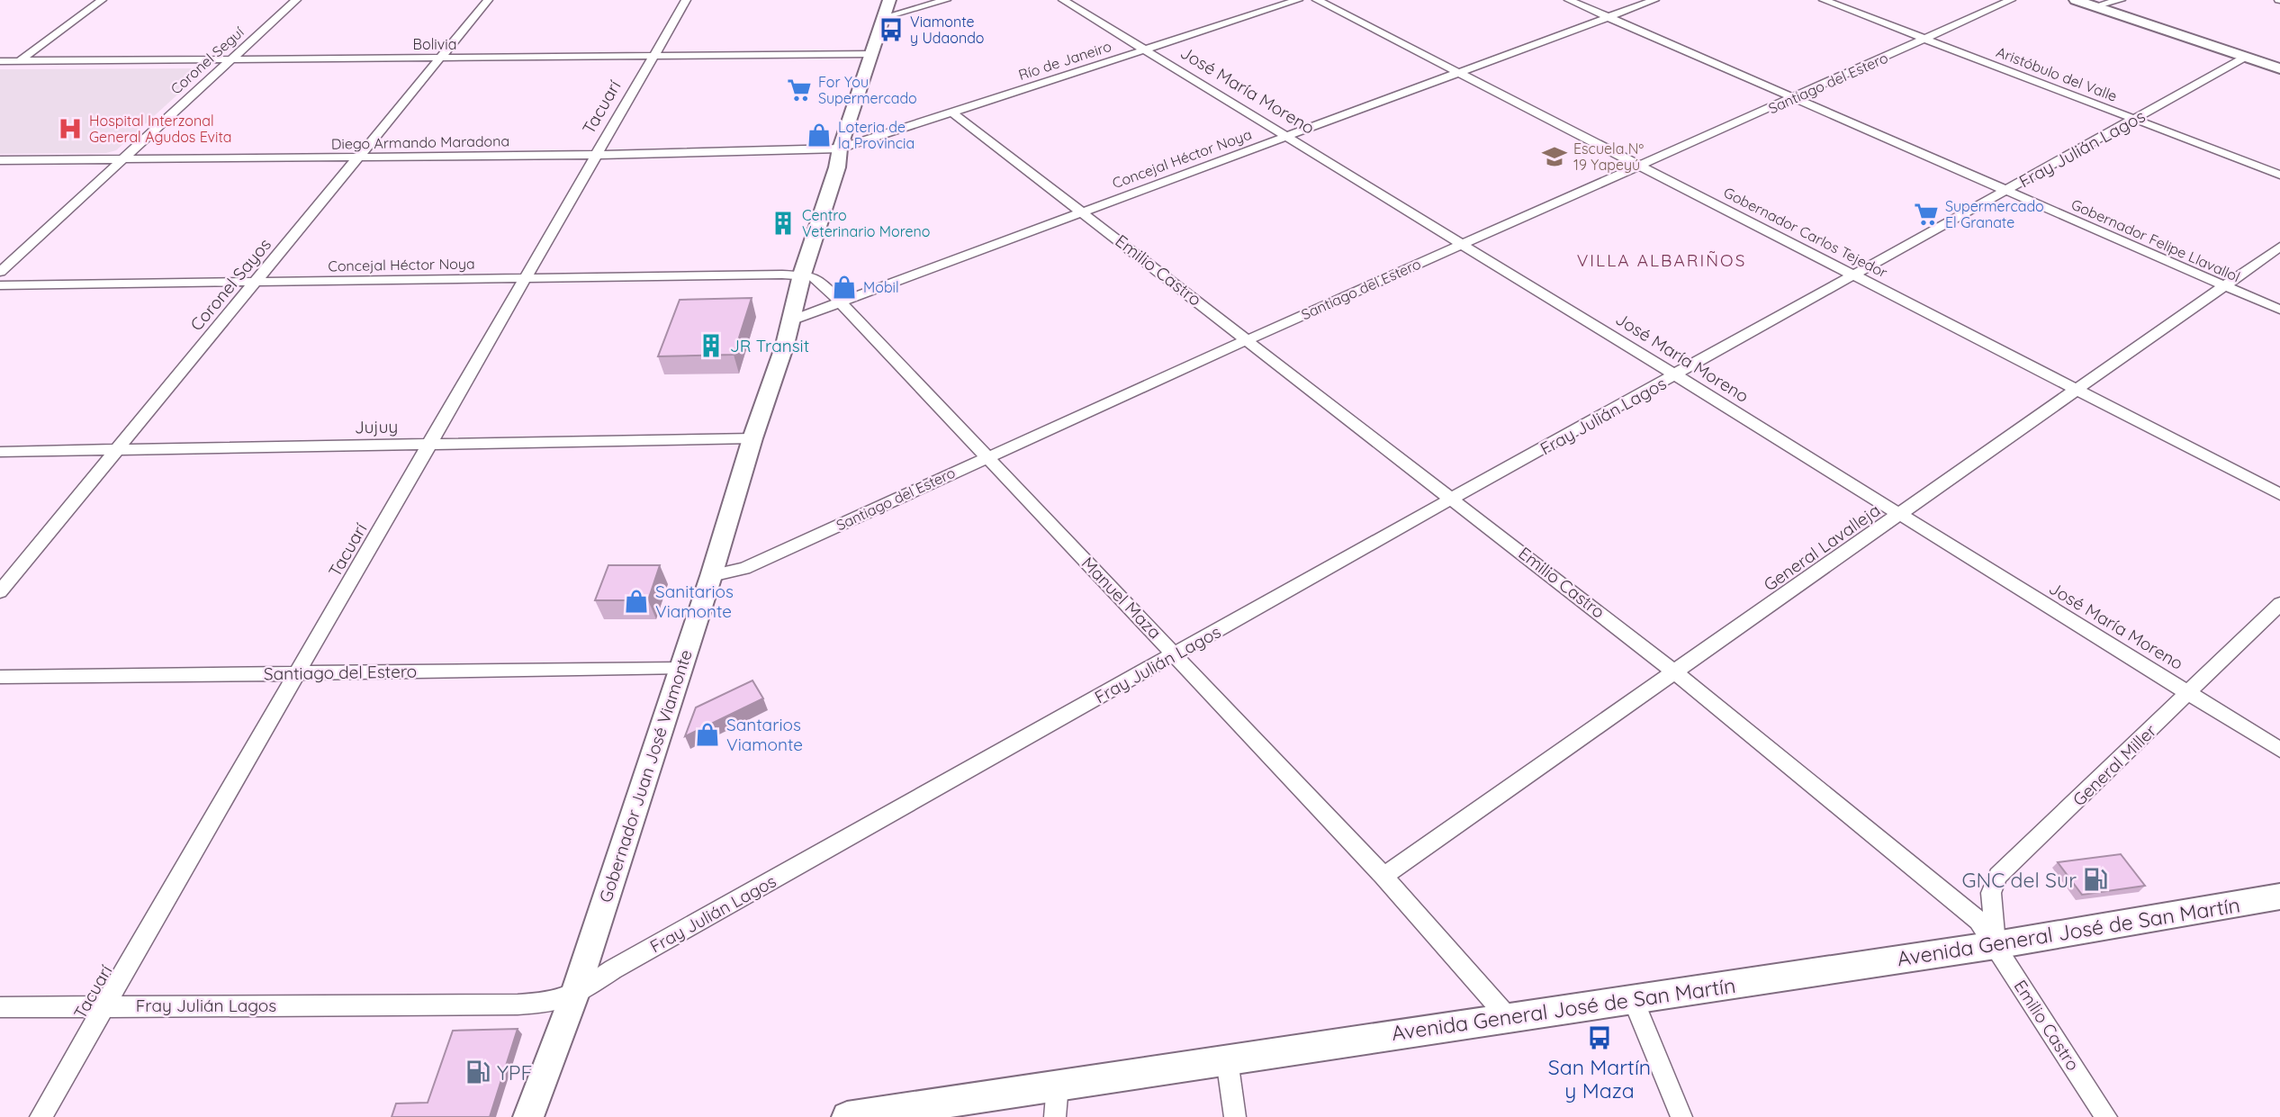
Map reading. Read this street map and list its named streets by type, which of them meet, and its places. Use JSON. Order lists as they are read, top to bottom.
{
  "streets": {
    "street": [
      "Bolivia",
      "Coronel Seguí",
      "Río de Janeiro",
      "Aristóbulo del Valle",
      "Santiago del Estero",
      "José María Moreno",
      "Tacuarí",
      "Diego Armando Maradona",
      "Fray Julián Lagos",
      "Concejal Héctor Noya",
      "Gobernador Carlos Tejedor",
      "Gobernador Felipe Llavallol",
      "Emilio Castro",
      "Coronel Sayos",
      "Jujuy",
      "General Lavalleja",
      "Manuel Maza",
      "General Miller",
      "Gobernador Juan José Viamonte",
      "Avenida General José de San Martín"
    ]
  },
  "crossings": [
    ["Bolivia", "Coronel Seguí"],
    ["Bolivia", "Tacuarí"],
    ["Bolivia", "Coronel Sayos"],
    ["Bolivia", "Gobernador Juan José Viamonte"],
    ["Coronel Seguí", "Diego Armando Maradona"],
    ["Río de Janeiro", "José María Moreno"],
    ["Río de Janeiro", "Diego Armando Maradona"],
    ["Río de Janeiro", "Emilio Castro"],
    ["Río de Janeiro", "Gobernador Juan José Viamonte"],
    ["Aristóbulo del Valle", "Santiago del Estero"],
    ["Aristóbulo del Valle", "Fray Julián Lagos"],
    ["Santiago del Estero", "José María Moreno"],
    ["Santiago del Estero", "Tacuarí"],
    ["Santiago del Estero", "Gobernador Carlos Tejedor"],
    ["Santiago del Estero", "Gobernador Felipe Llavallol"],
    ["Santiago del Estero", "Emilio Castro"],
    ["Santiago del Estero", "Manuel Maza"],
    ["Santiago del Estero", "Gobernador Juan José Viamonte"],
    ["José María Moreno", "Fray Julián Lagos"],
    ["José María Moreno", "Concejal Héctor Noya"],
    ["José María Moreno", "General Lavalleja"],
    ["José María Moreno", "General Miller"],
    ["Tacuarí", "Diego Armando Maradona"],
    ["Tacuarí", "Fray Julián Lagos"],
    ["Tacuarí", "Concejal Héctor Noya"],
    ["Tacuarí", "Jujuy"],
    ["Diego Armando Maradona", "Coronel Sayos"],
    ["Diego Armando Maradona", "Gobernador Juan José Viamonte"],
    ["Fray Julián Lagos", "Gobernador Carlos Tejedor"],
    ["Fray Julián Lagos", "Gobernador Felipe Llavallol"],
    ["Fray Julián Lagos", "Emilio Castro"],
    ["Fray Julián Lagos", "Manuel Maza"],
    ["Fray Julián Lagos", "Gobernador Juan José Viamonte"],
    ["Concejal Héctor Noya", "Gobernador Carlos Tejedor"],
    ["Concejal Héctor Noya", "Gobernador Felipe Llavallol"],
    ["Concejal Héctor Noya", "Emilio Castro"],
    ["Concejal Héctor Noya", "Coronel Sayos"],
    ["Concejal Héctor Noya", "Manuel Maza"],
    ["Concejal Héctor Noya", "Gobernador Juan José Viamonte"],
    ["Gobernador Carlos Tejedor", "General Lavalleja"],
    ["Gobernador Felipe Llavallol", "General Lavalleja"],
    ["Emilio Castro", "General Lavalleja"],
    ["Emilio Castro", "General Miller"],
    ["Emilio Castro", "Avenida General José de San Martín"],
    ["Coronel Sayos", "Jujuy"],
    ["Jujuy", "Gobernador Juan José Viamonte"],
    ["General Lavalleja", "Manuel Maza"],
    ["Manuel Maza", "Gobernador Juan José Viamonte"],
    ["Manuel Maza", "Avenida General José de San Martín"],
    ["General Miller", "Avenida General José de San Martín"]
  ],
  "districts": ["VILLA ALBARIÑOS"],
  "places": {
    "bus stop": ["Viamonte y Udaondo", "San Martín y Maza"],
    "supermarket": ["For You Supermercado", "Supermercado El Granate"],
    "hospital": ["Hospital Interzonal General Agudos Evita"],
    "shop": [
      "Loteria de la Provincia",
      "Mobil",
      "Sanitarios Viamonte",
      "Santarios Viamonte"
    ],
    "school or university": ["Escuela Nº 19 Yapeyú"],
    "building": ["Centro Veterinario Moreno", "JR Transit"],
    "fuel station": ["GNC del Sur", "YPF"]
  }
}
